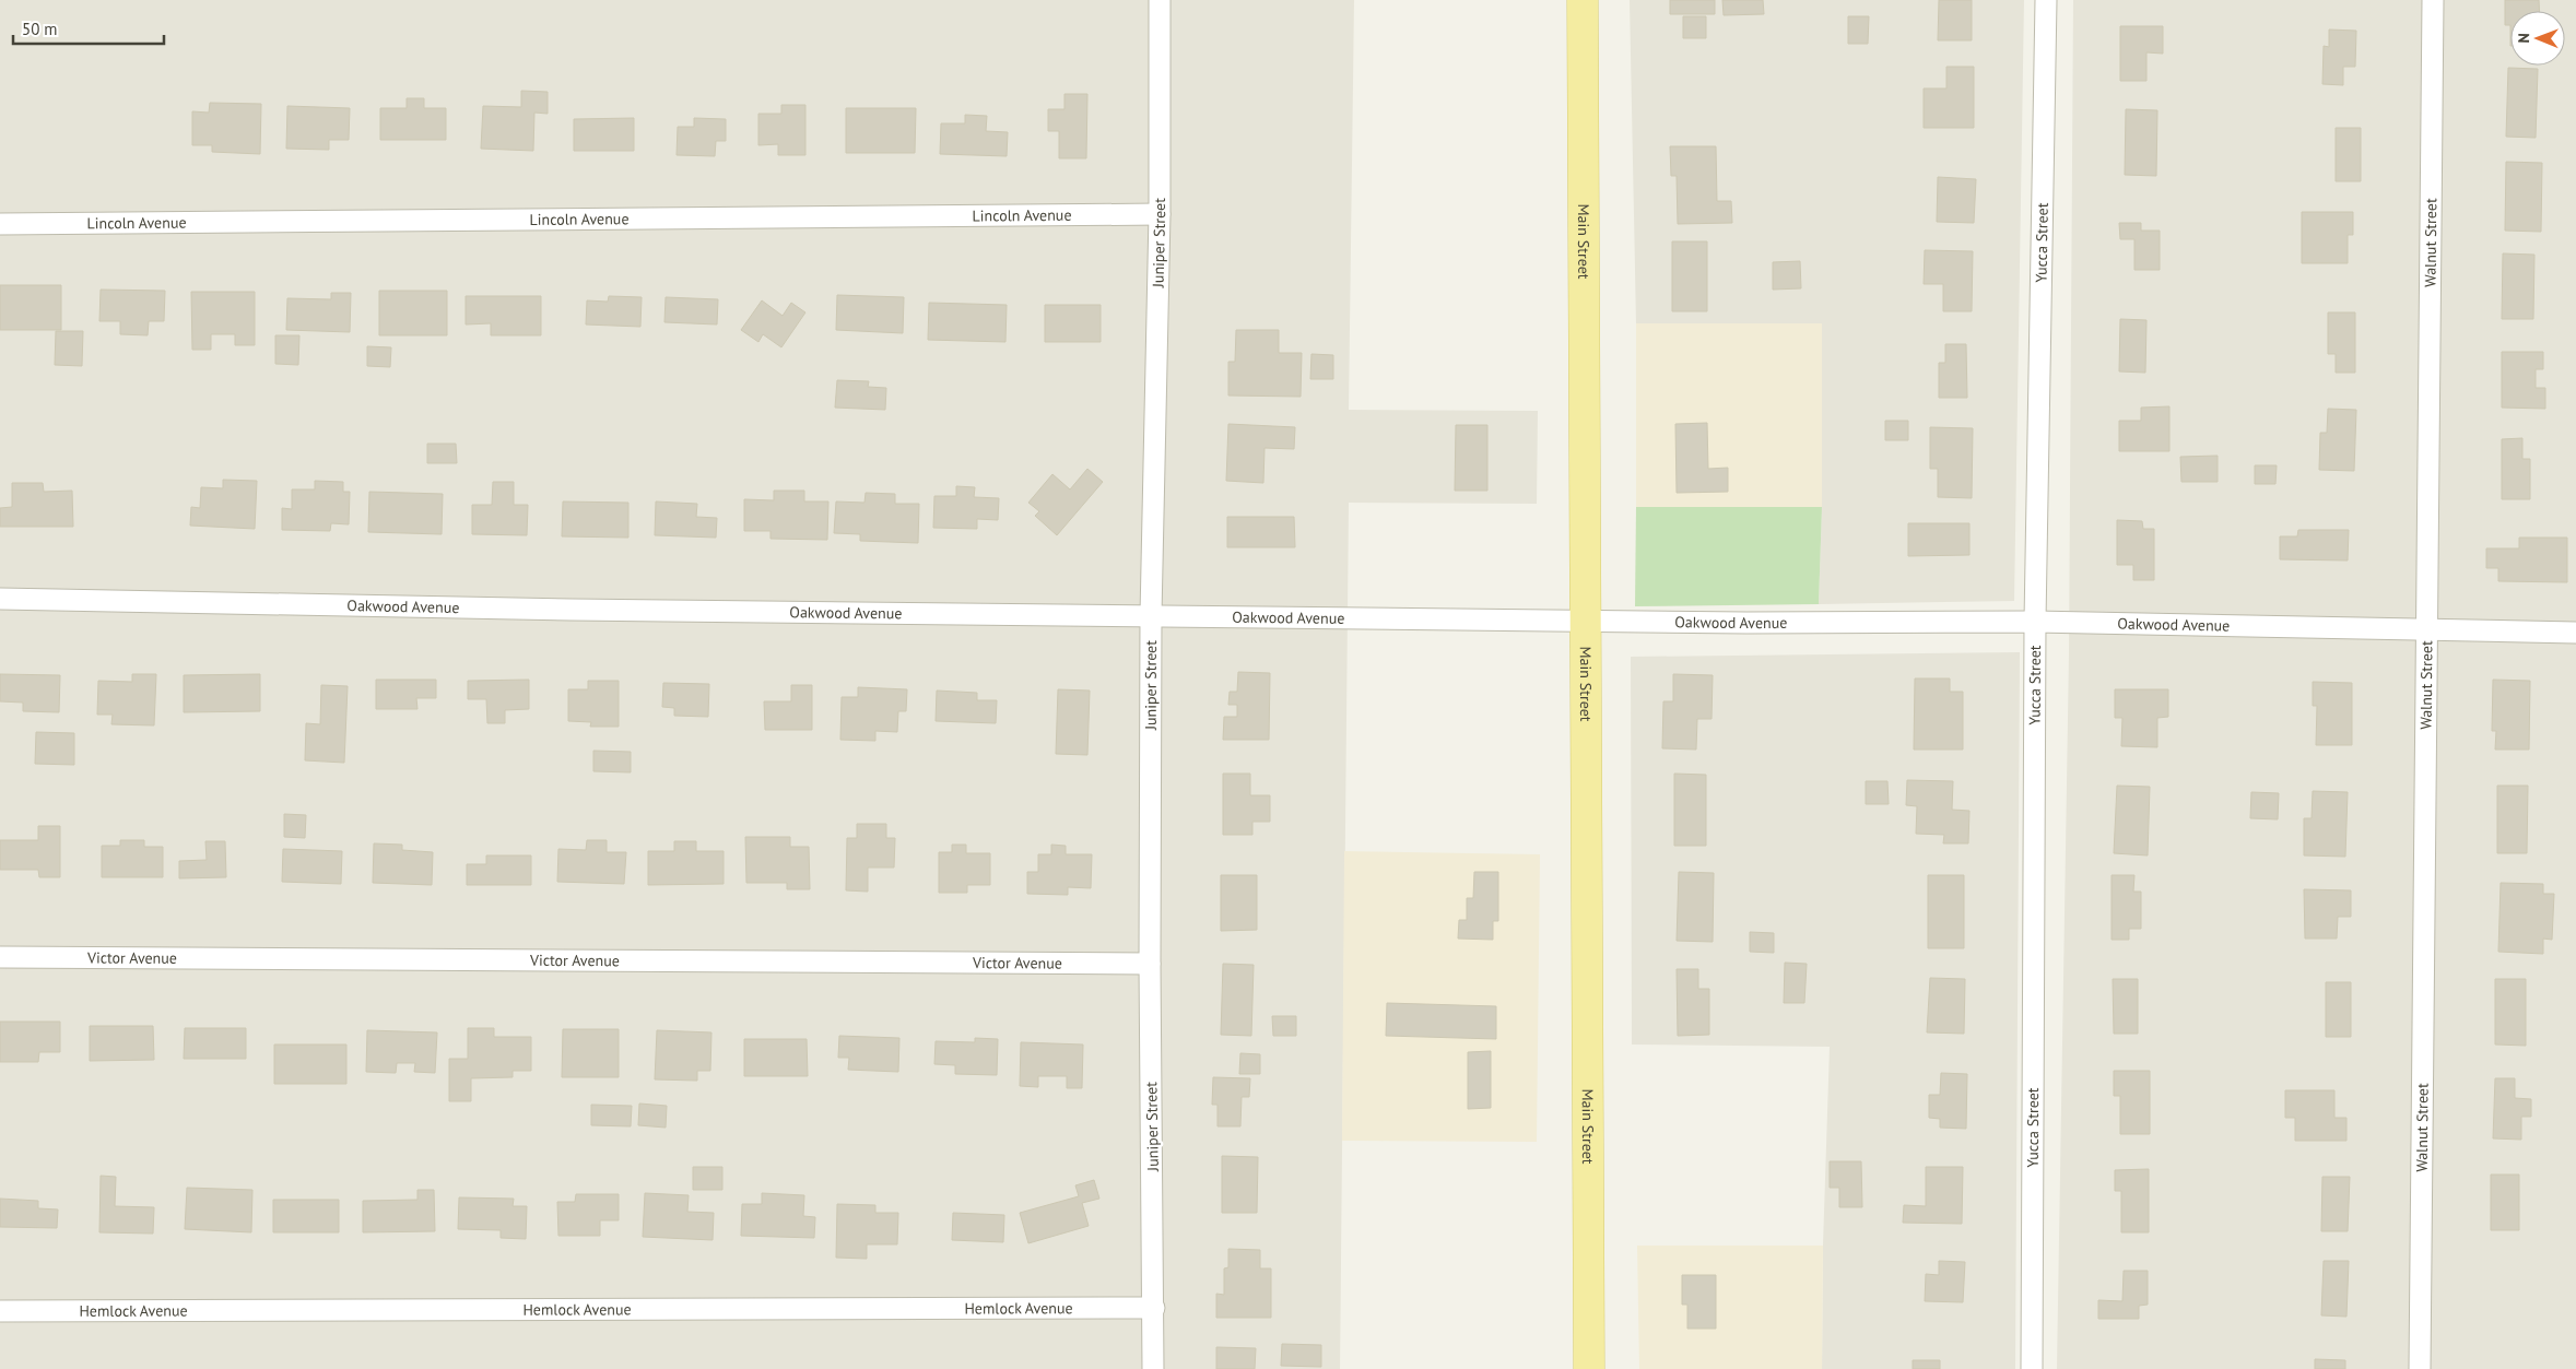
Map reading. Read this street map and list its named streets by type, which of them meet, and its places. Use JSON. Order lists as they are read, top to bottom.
{
  "streets": {
    "main road": ["Main Street"],
    "street": [
      "Lincoln Avenue",
      "Juniper Street",
      "Yucca Street",
      "Walnut Street",
      "Oakwood Avenue",
      "Victor Avenue",
      "Hemlock Avenue"
    ]
  },
  "crossings": [
    ["Lincoln Avenue", "Juniper Street"],
    ["Juniper Street", "Oakwood Avenue"],
    ["Juniper Street", "Victor Avenue"],
    ["Juniper Street", "Hemlock Avenue"],
    ["Main Street", "Oakwood Avenue"],
    ["Yucca Street", "Oakwood Avenue"],
    ["Walnut Street", "Oakwood Avenue"]
  ],
  "scale_bar": "50 m",
  "north": "left"
}
